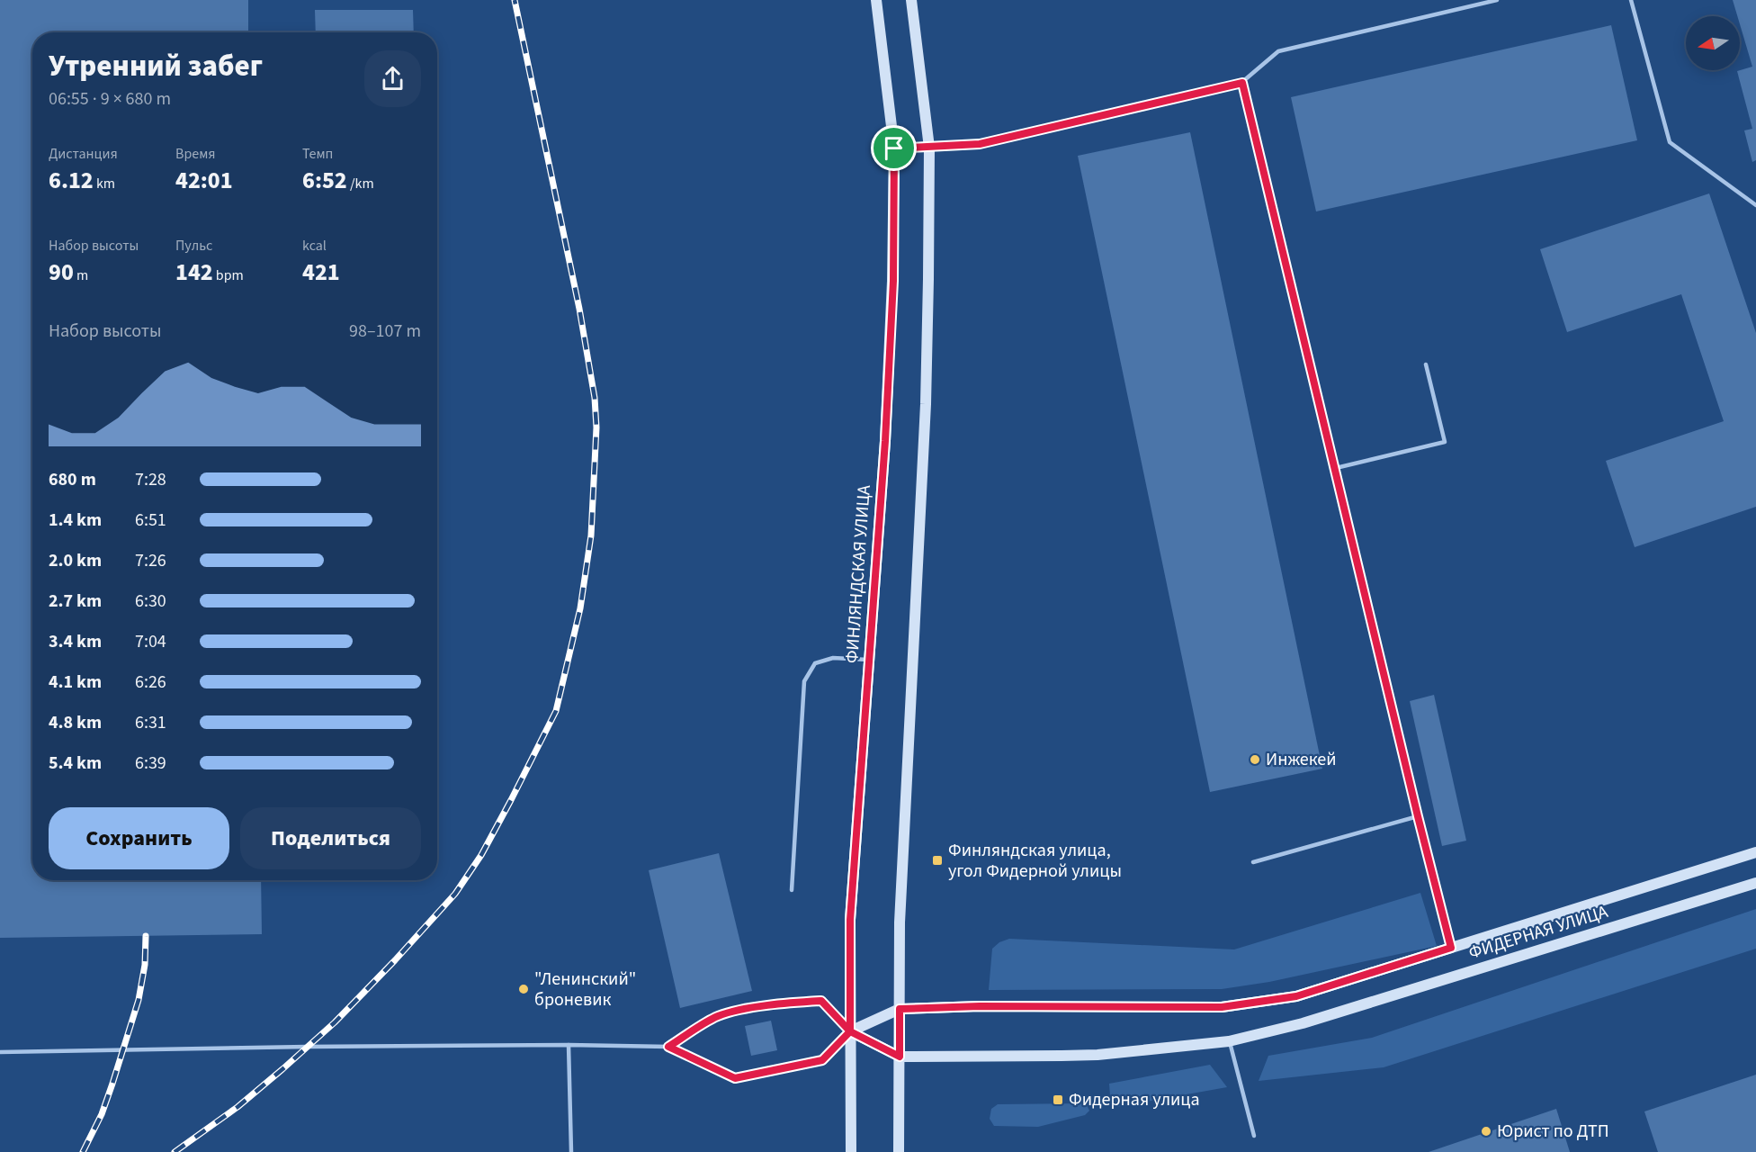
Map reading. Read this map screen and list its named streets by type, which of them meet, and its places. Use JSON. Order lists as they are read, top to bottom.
{
  "streets": {
    "street": ["ФИНЛЯНДСКАЯ УЛИЦА", "ФИДЕРНАЯ УЛИЦА"]
  },
  "crossings": [
    ["ФИНЛЯНДСКАЯ УЛИЦА", "ФИДЕРНАЯ УЛИЦА"]
  ],
  "places": {
    "other": ["Инжекей", "\"Ленинский\" броневик", "Юрист по ДТП"],
    "transit": ["Финляндская улица, угол Фидерной улицы", "Фидерная улица"]
  },
  "north": "left",
  "page": {
    "heading": ["Утренний забег", "06:55 · 9 × 680 m"],
    "stats": [
      ["Дистанция", "6.12 km"],
      ["Время", "42:01"],
      ["Темп", "6:52 /km"],
      ["Набор высоты", "90 m"],
      ["Пульс", "142 bpm"],
      ["kcal", "421"]
    ],
    "chart": ["Набор высоты", "98–107 m"],
    "list": [
      {
        "name": "680 m",
        "note": "7:28"
      },
      {
        "name": "1.4 km",
        "note": "6:51"
      },
      {
        "name": "2.0 km",
        "note": "7:26"
      },
      {
        "name": "2.7 km",
        "note": "6:30"
      },
      {
        "name": "3.4 km",
        "note": "7:04"
      },
      {
        "name": "4.1 km",
        "note": "6:26"
      },
      {
        "name": "4.8 km",
        "note": "6:31"
      },
      {
        "name": "5.4 km",
        "note": "6:39"
      }
    ],
    "buttons": ["Сохранить", "Поделиться"]
  }
}
